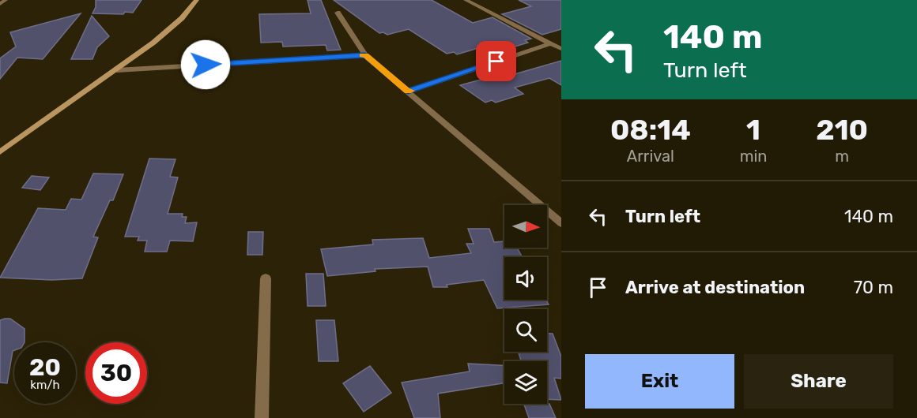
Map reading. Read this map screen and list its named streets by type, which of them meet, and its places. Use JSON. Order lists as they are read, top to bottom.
{
  "north": "right",
  "page": {
    "turn": ["140 m", "Turn left"],
    "eta": [
      "08:14",
      "Arrival",
      "1",
      "min",
      "210",
      "m"
    ],
    "list": [
      {
        "name": "Turn left",
        "value": "140 m"
      },
      {
        "name": "Arrive at destination",
        "value": "70 m"
      }
    ],
    "speed": "20 km/h",
    "limit": "30",
    "buttons": ["Exit", "Share"]
  }
}
